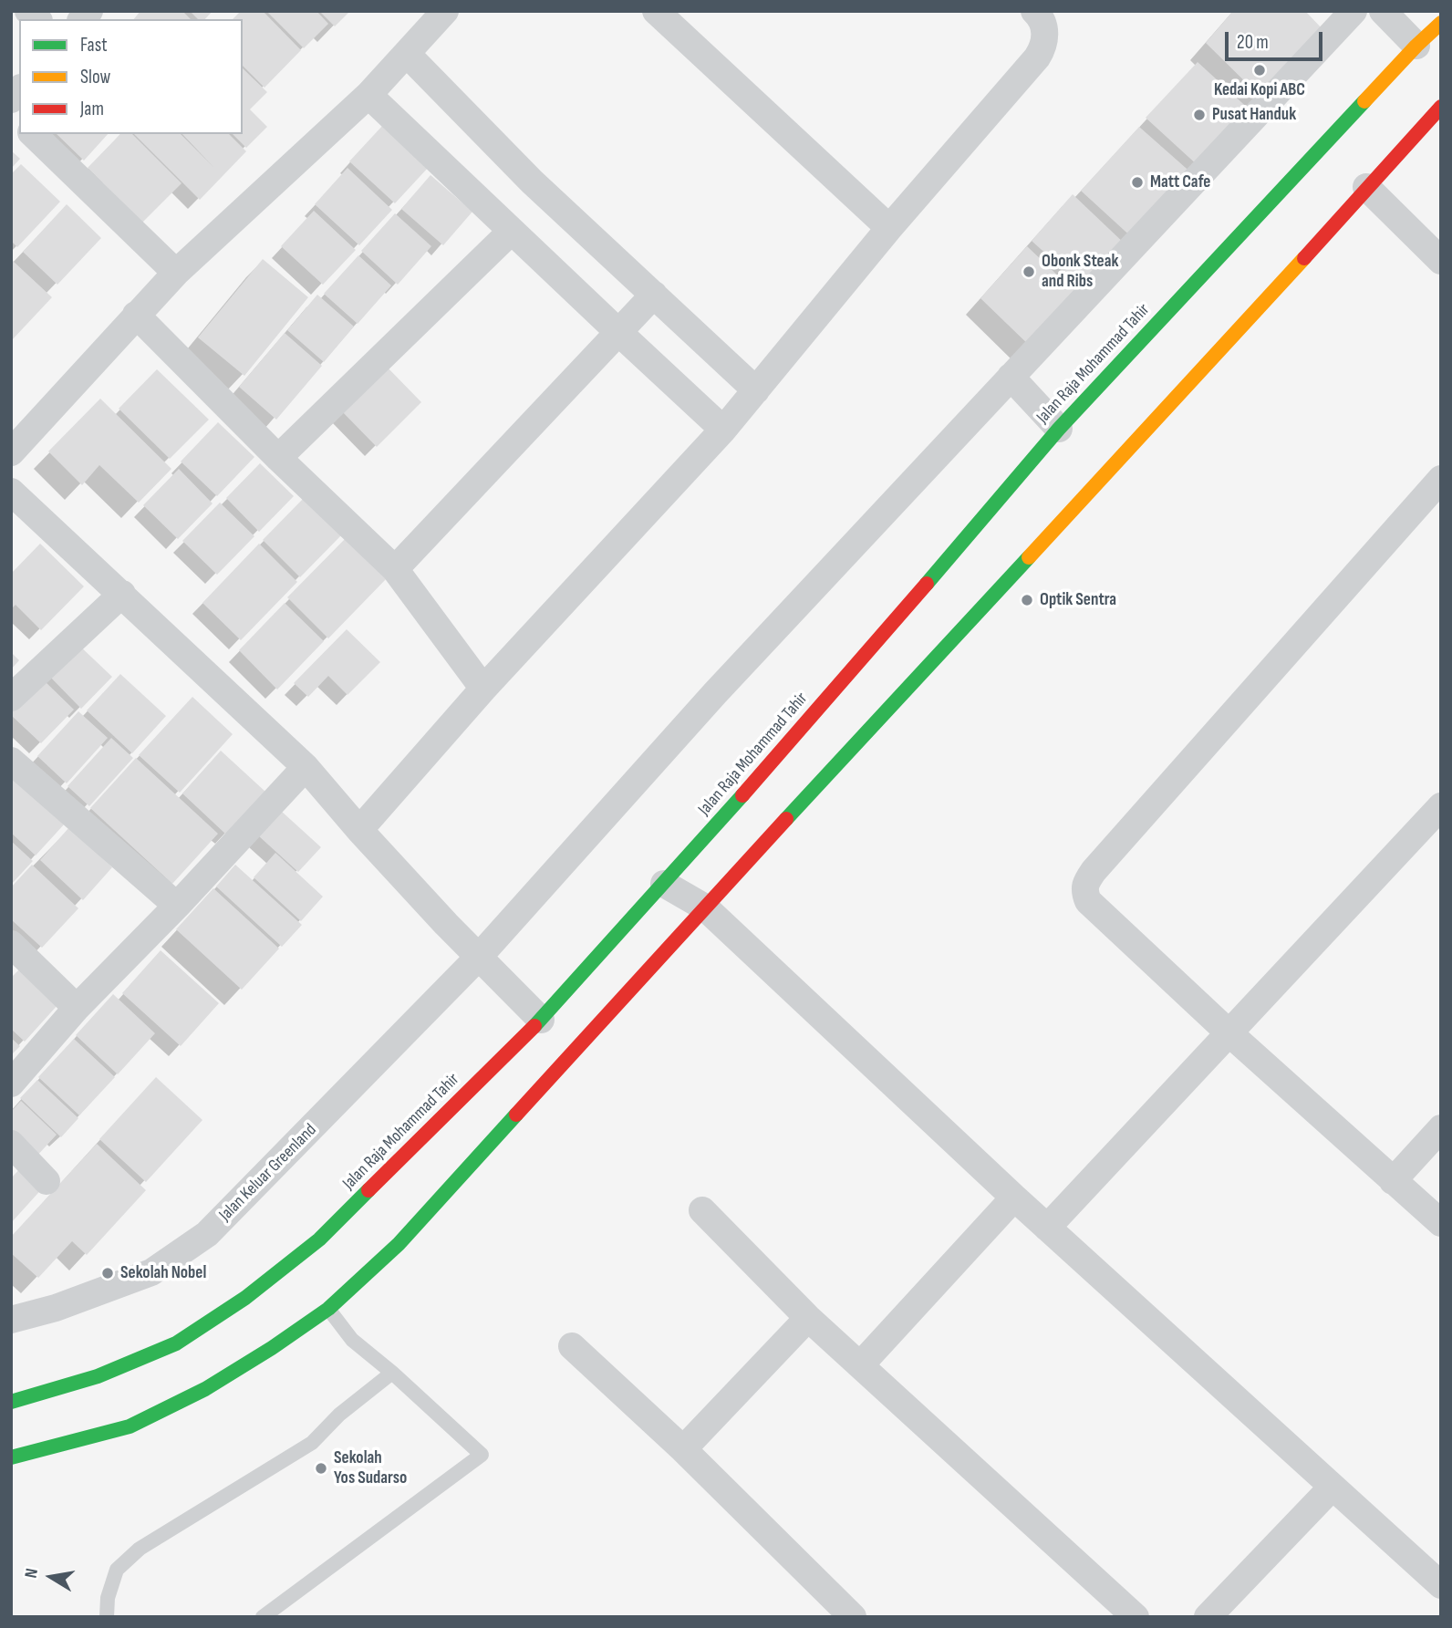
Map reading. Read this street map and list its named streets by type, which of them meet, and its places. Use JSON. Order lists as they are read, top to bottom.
{
  "streets": {
    "main road": ["Jalan Raja Mohammad Tahir"],
    "street": ["Jalan Keluar Greenland"]
  },
  "places": [
    "Kedai Kopi ABC",
    "Pusat Handuk",
    "Matt Cafe",
    "Obonk Steak and Ribs",
    "Optik Sentra",
    "Sekolah Nobel",
    "Sekolah Yos Sudarso"
  ],
  "legend": ["Fast", "Slow", "Jam"],
  "scale_bar": "20 m",
  "north": "left"
}
